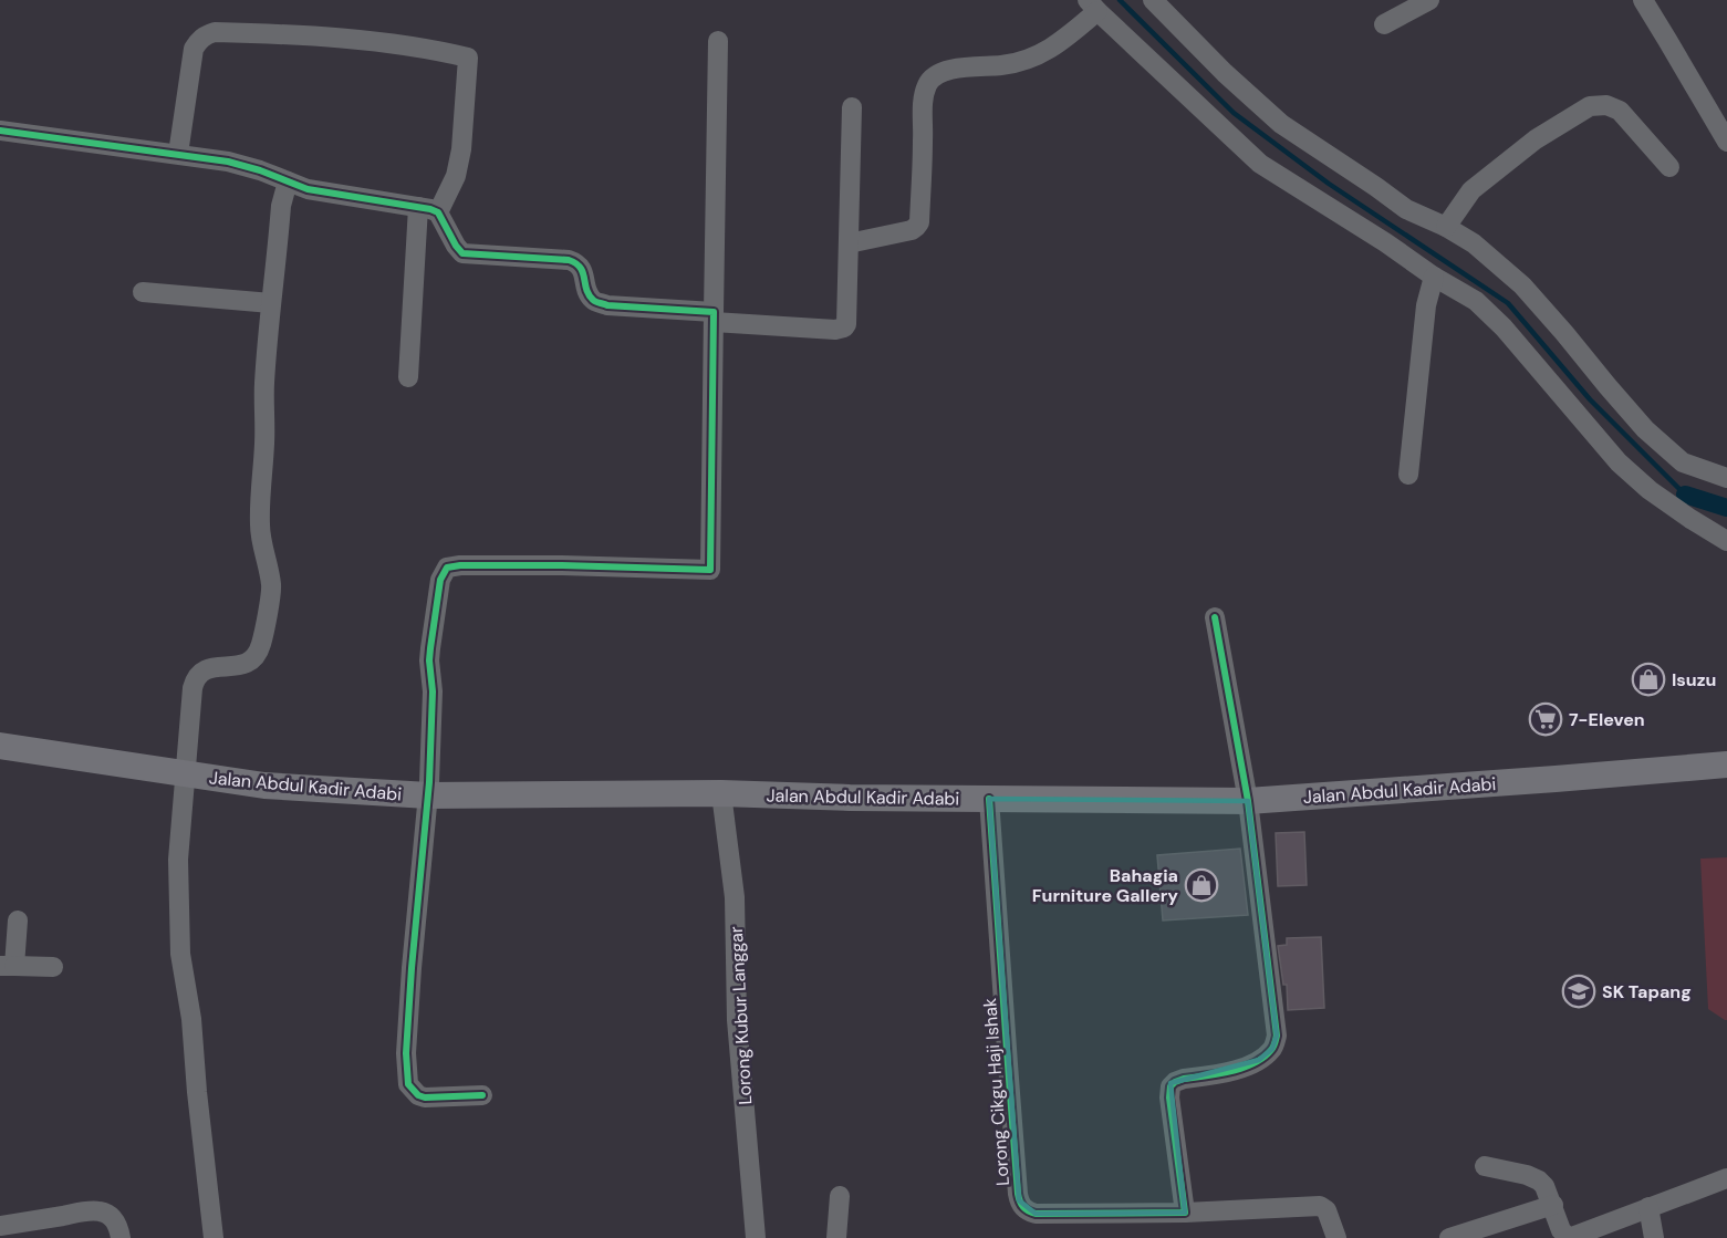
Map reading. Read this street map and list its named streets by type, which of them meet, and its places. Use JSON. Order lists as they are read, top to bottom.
{
  "streets": {
    "main road": ["Jalan Abdul Kadir Adabi"],
    "street": ["Lorong Kubur Langgar", "Lorong Cikgu Haji Ishak"]
  },
  "crossings": [
    ["Jalan Abdul Kadir Adabi", "Lorong Kubur Langgar"],
    ["Jalan Abdul Kadir Adabi", "Lorong Cikgu Haji Ishak"]
  ],
  "places": {
    "shop": ["Isuzu", "Bahagia Furniture Gallery"],
    "supermarket": ["7-Eleven"],
    "school or university": ["SK Tapang"]
  }
}
